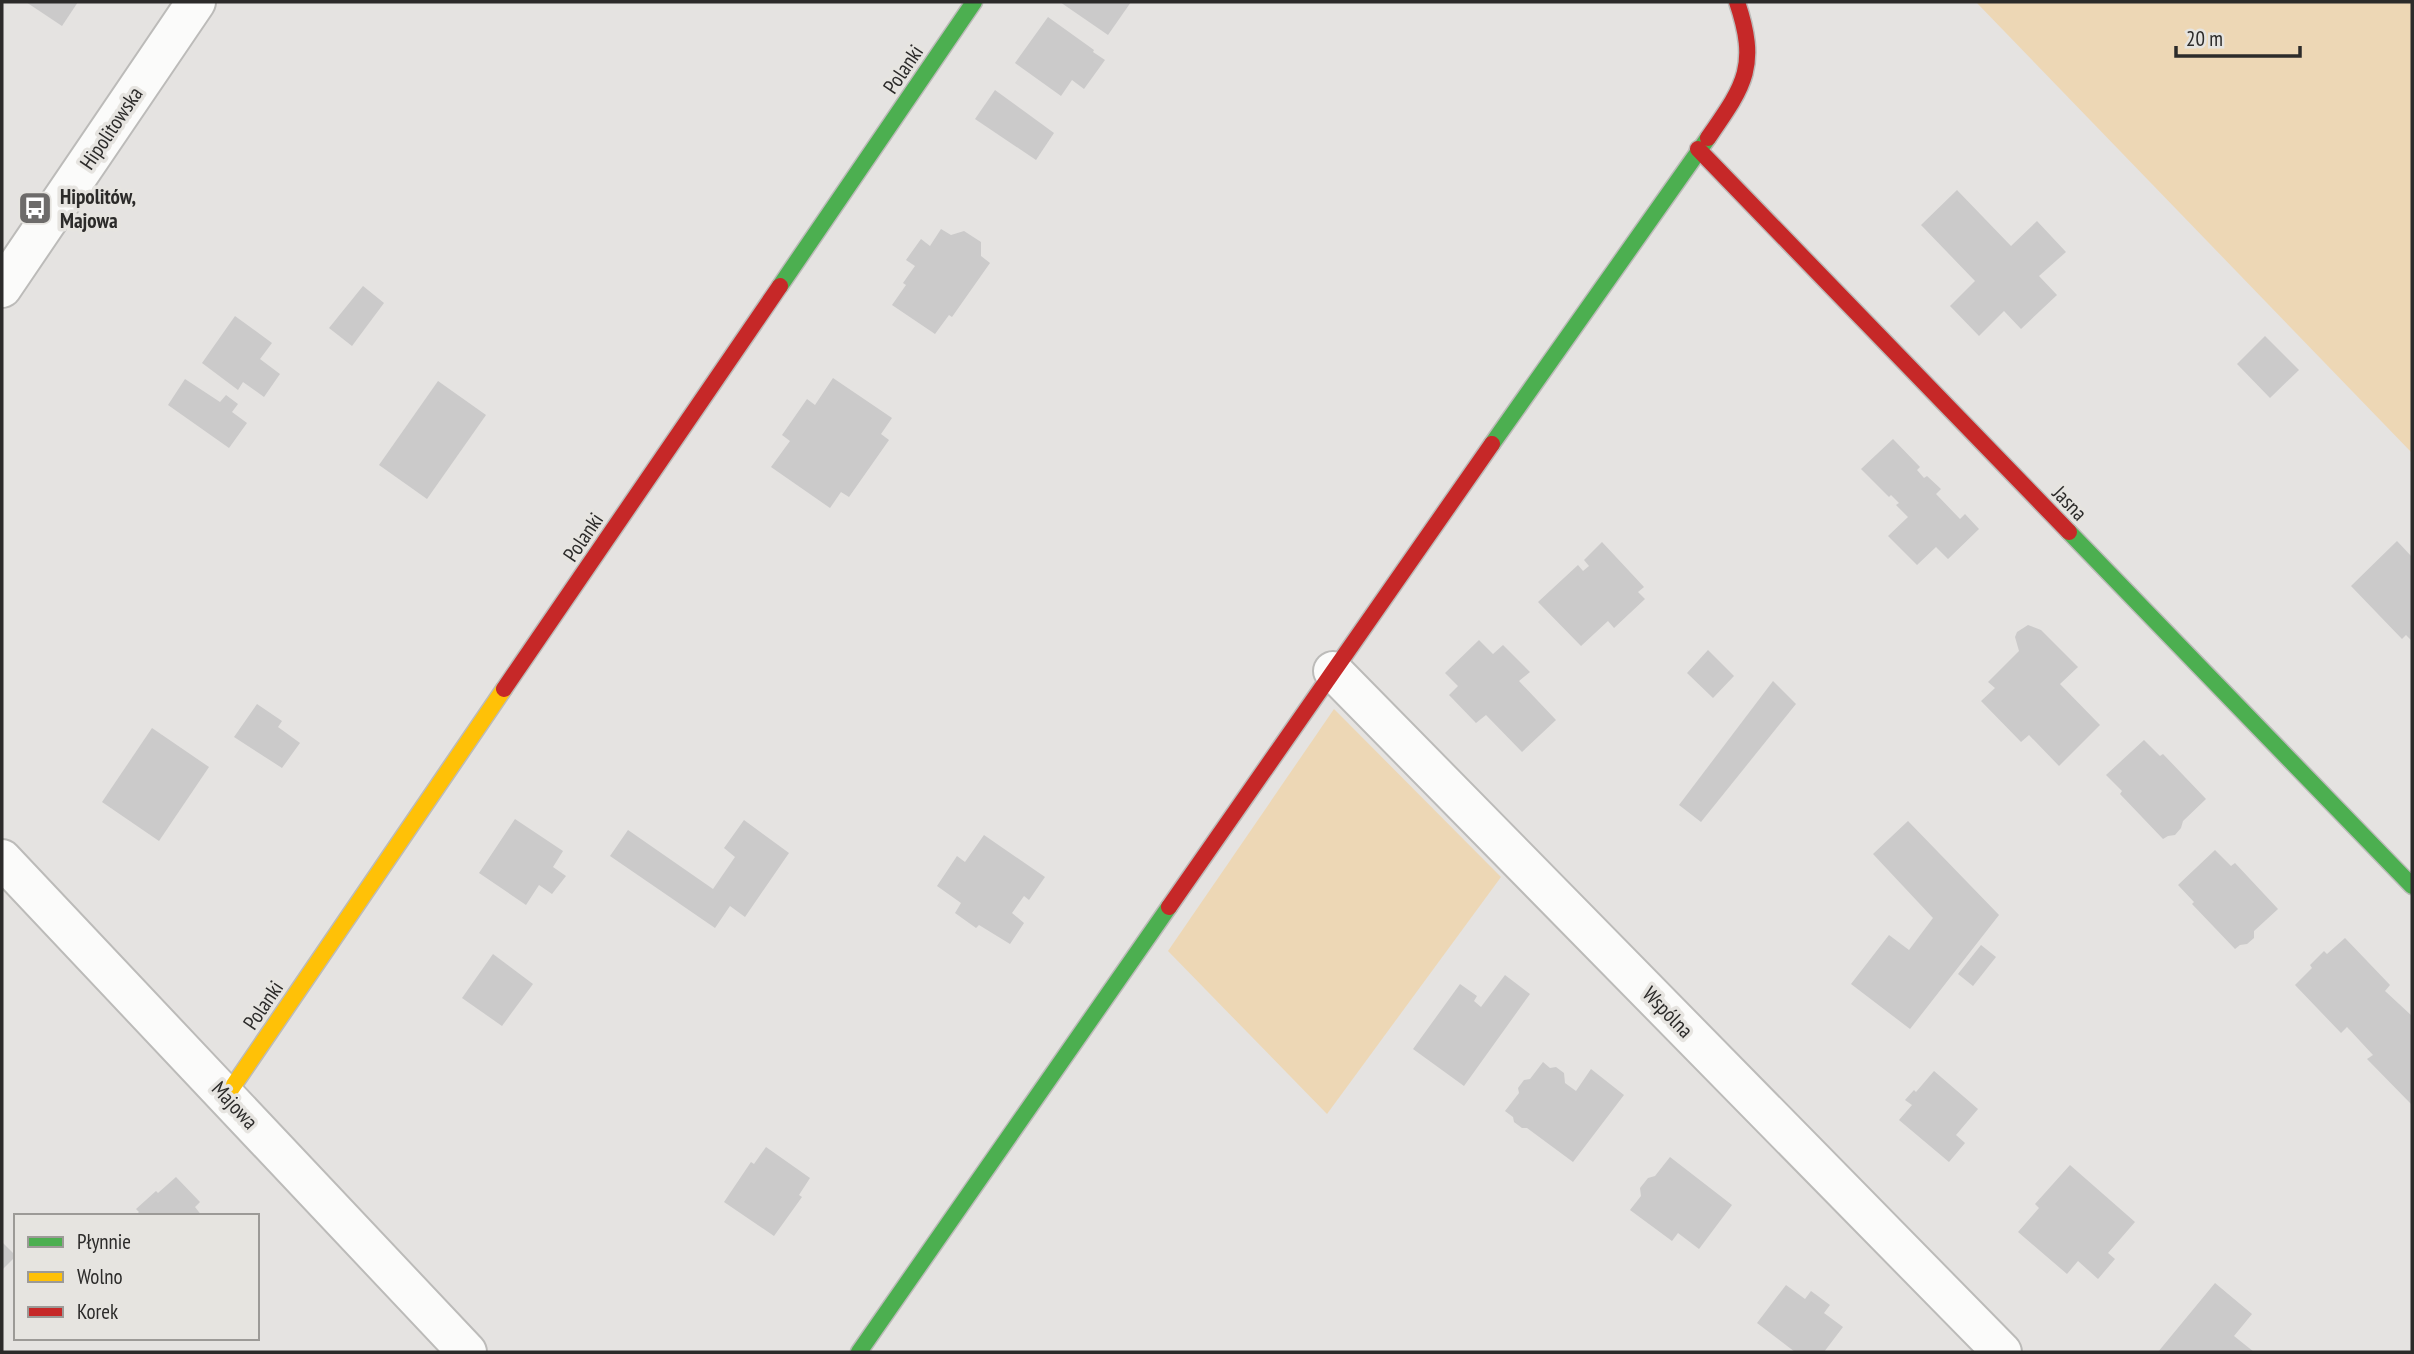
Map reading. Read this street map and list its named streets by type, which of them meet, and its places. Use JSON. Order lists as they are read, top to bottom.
{
  "streets": {
    "street": [
      "Polanki",
      "Hipolitowska",
      "Jasna",
      "Wspólna",
      "Majowa"
    ]
  },
  "crossings": [
    ["Polanki", "Majowa"]
  ],
  "places": {
    "bus stop": ["Hipolitów, Majowa"]
  },
  "legend": ["Płynnie", "Wolno", "Korek"],
  "scale_bar": "20 m"
}
